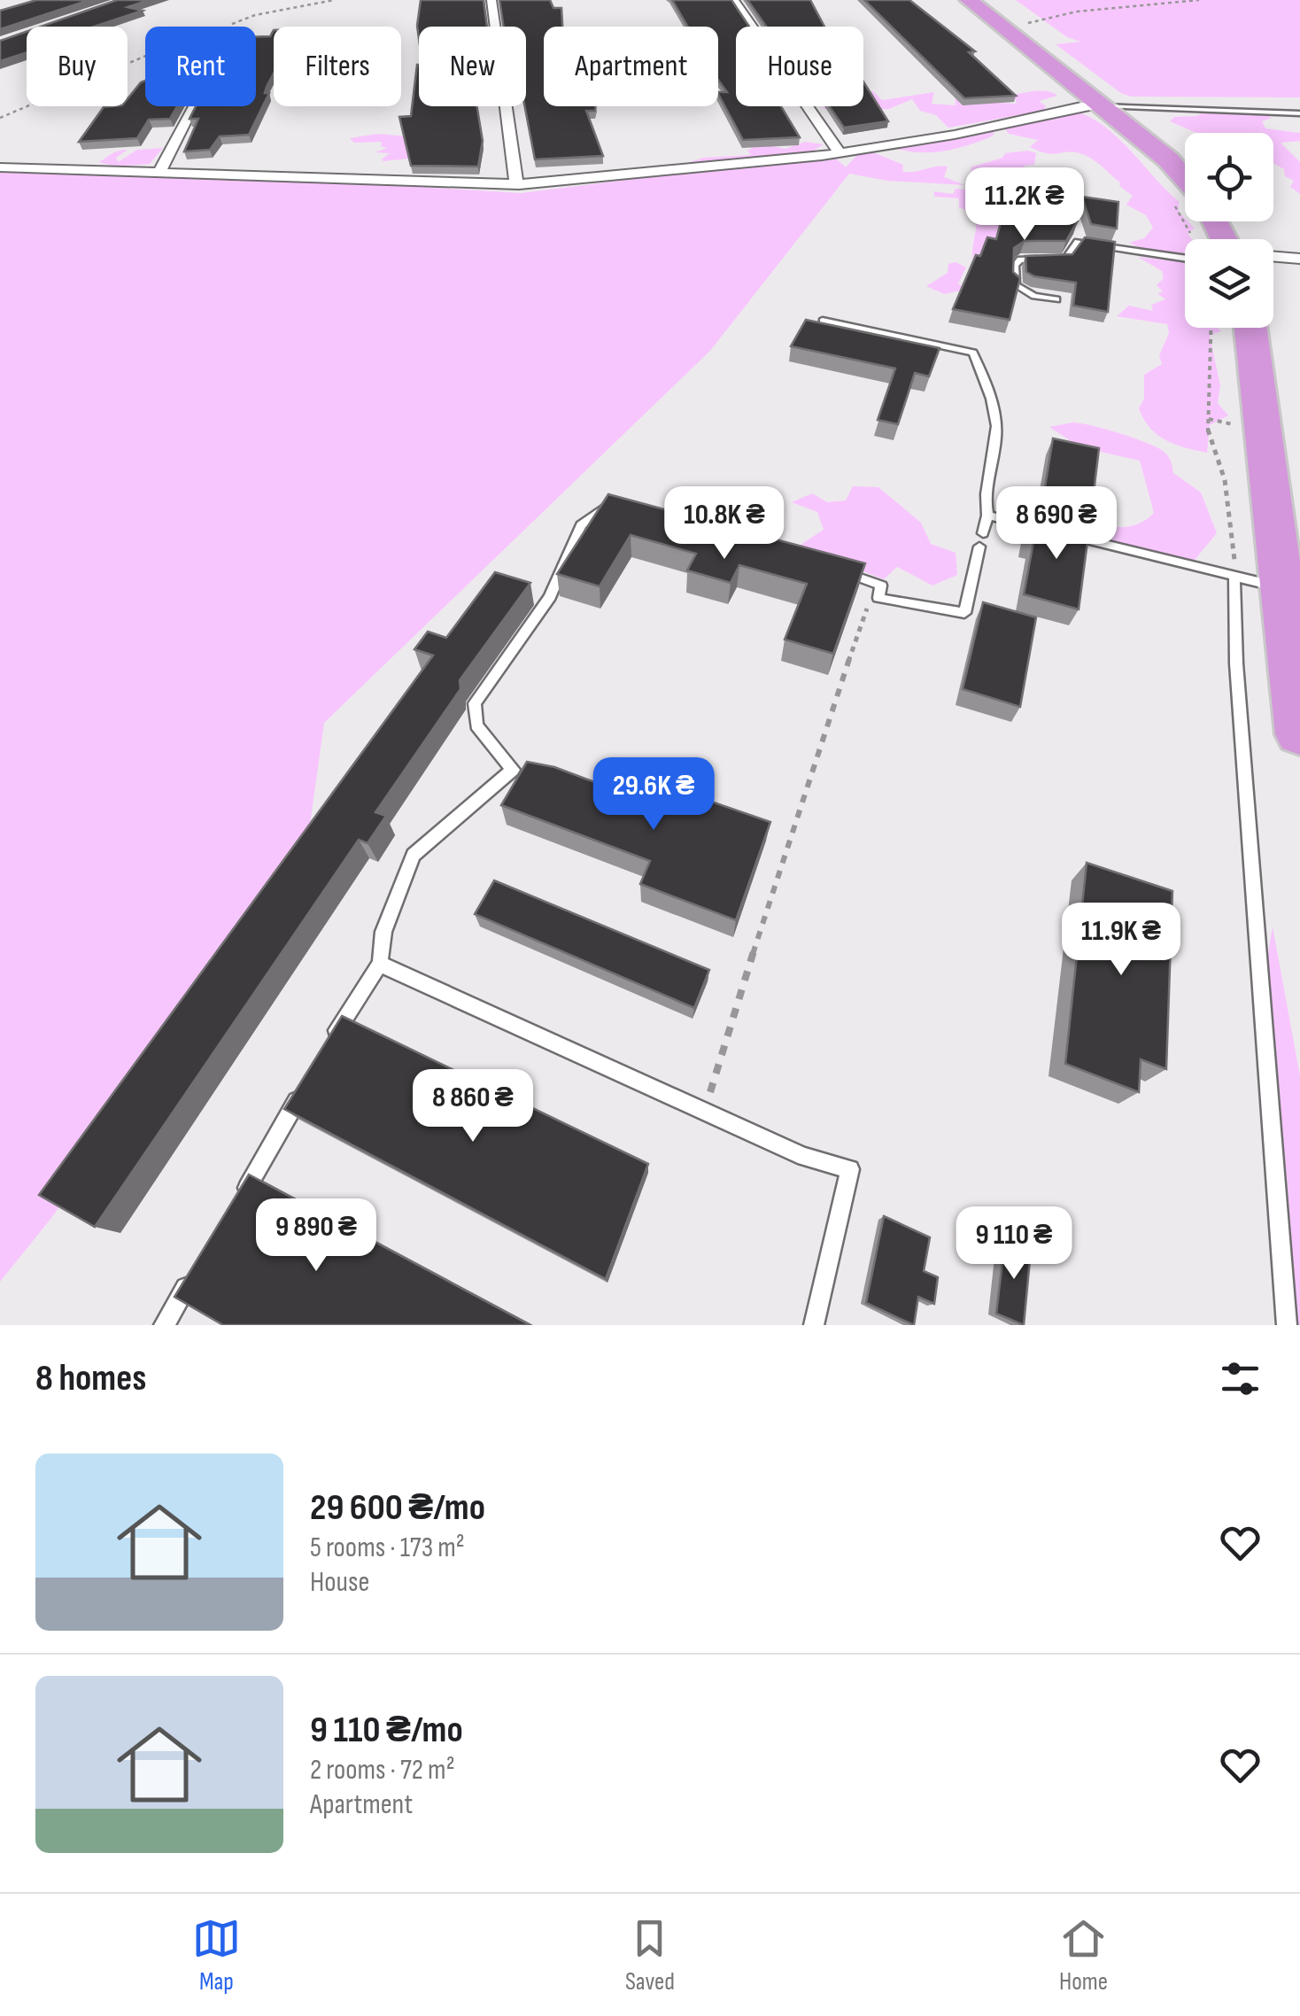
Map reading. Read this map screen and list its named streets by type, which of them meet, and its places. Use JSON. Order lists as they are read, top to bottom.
{
  "page": {
    "chip": [
      "Buy",
      "Rent",
      "Filters",
      "New",
      "Apartment",
      "House"
    ],
    "price": [
      "11.2K ₴",
      "10.8K ₴",
      "8 690 ₴",
      "29.6K ₴",
      "11.9K ₴",
      "8 860 ₴",
      "9 890 ₴",
      "9 110 ₴"
    ],
    "heading": "8 homes",
    "list": [
      {
        "name": "29 600 ₴/mo",
        "note": "5 rooms · 173 m² · House"
      },
      {
        "name": "9 110 ₴/mo",
        "note": "2 rooms · 72 m² · Apartment"
      }
    ],
    "tabs": ["Map", "Saved", "Home"]
  }
}
